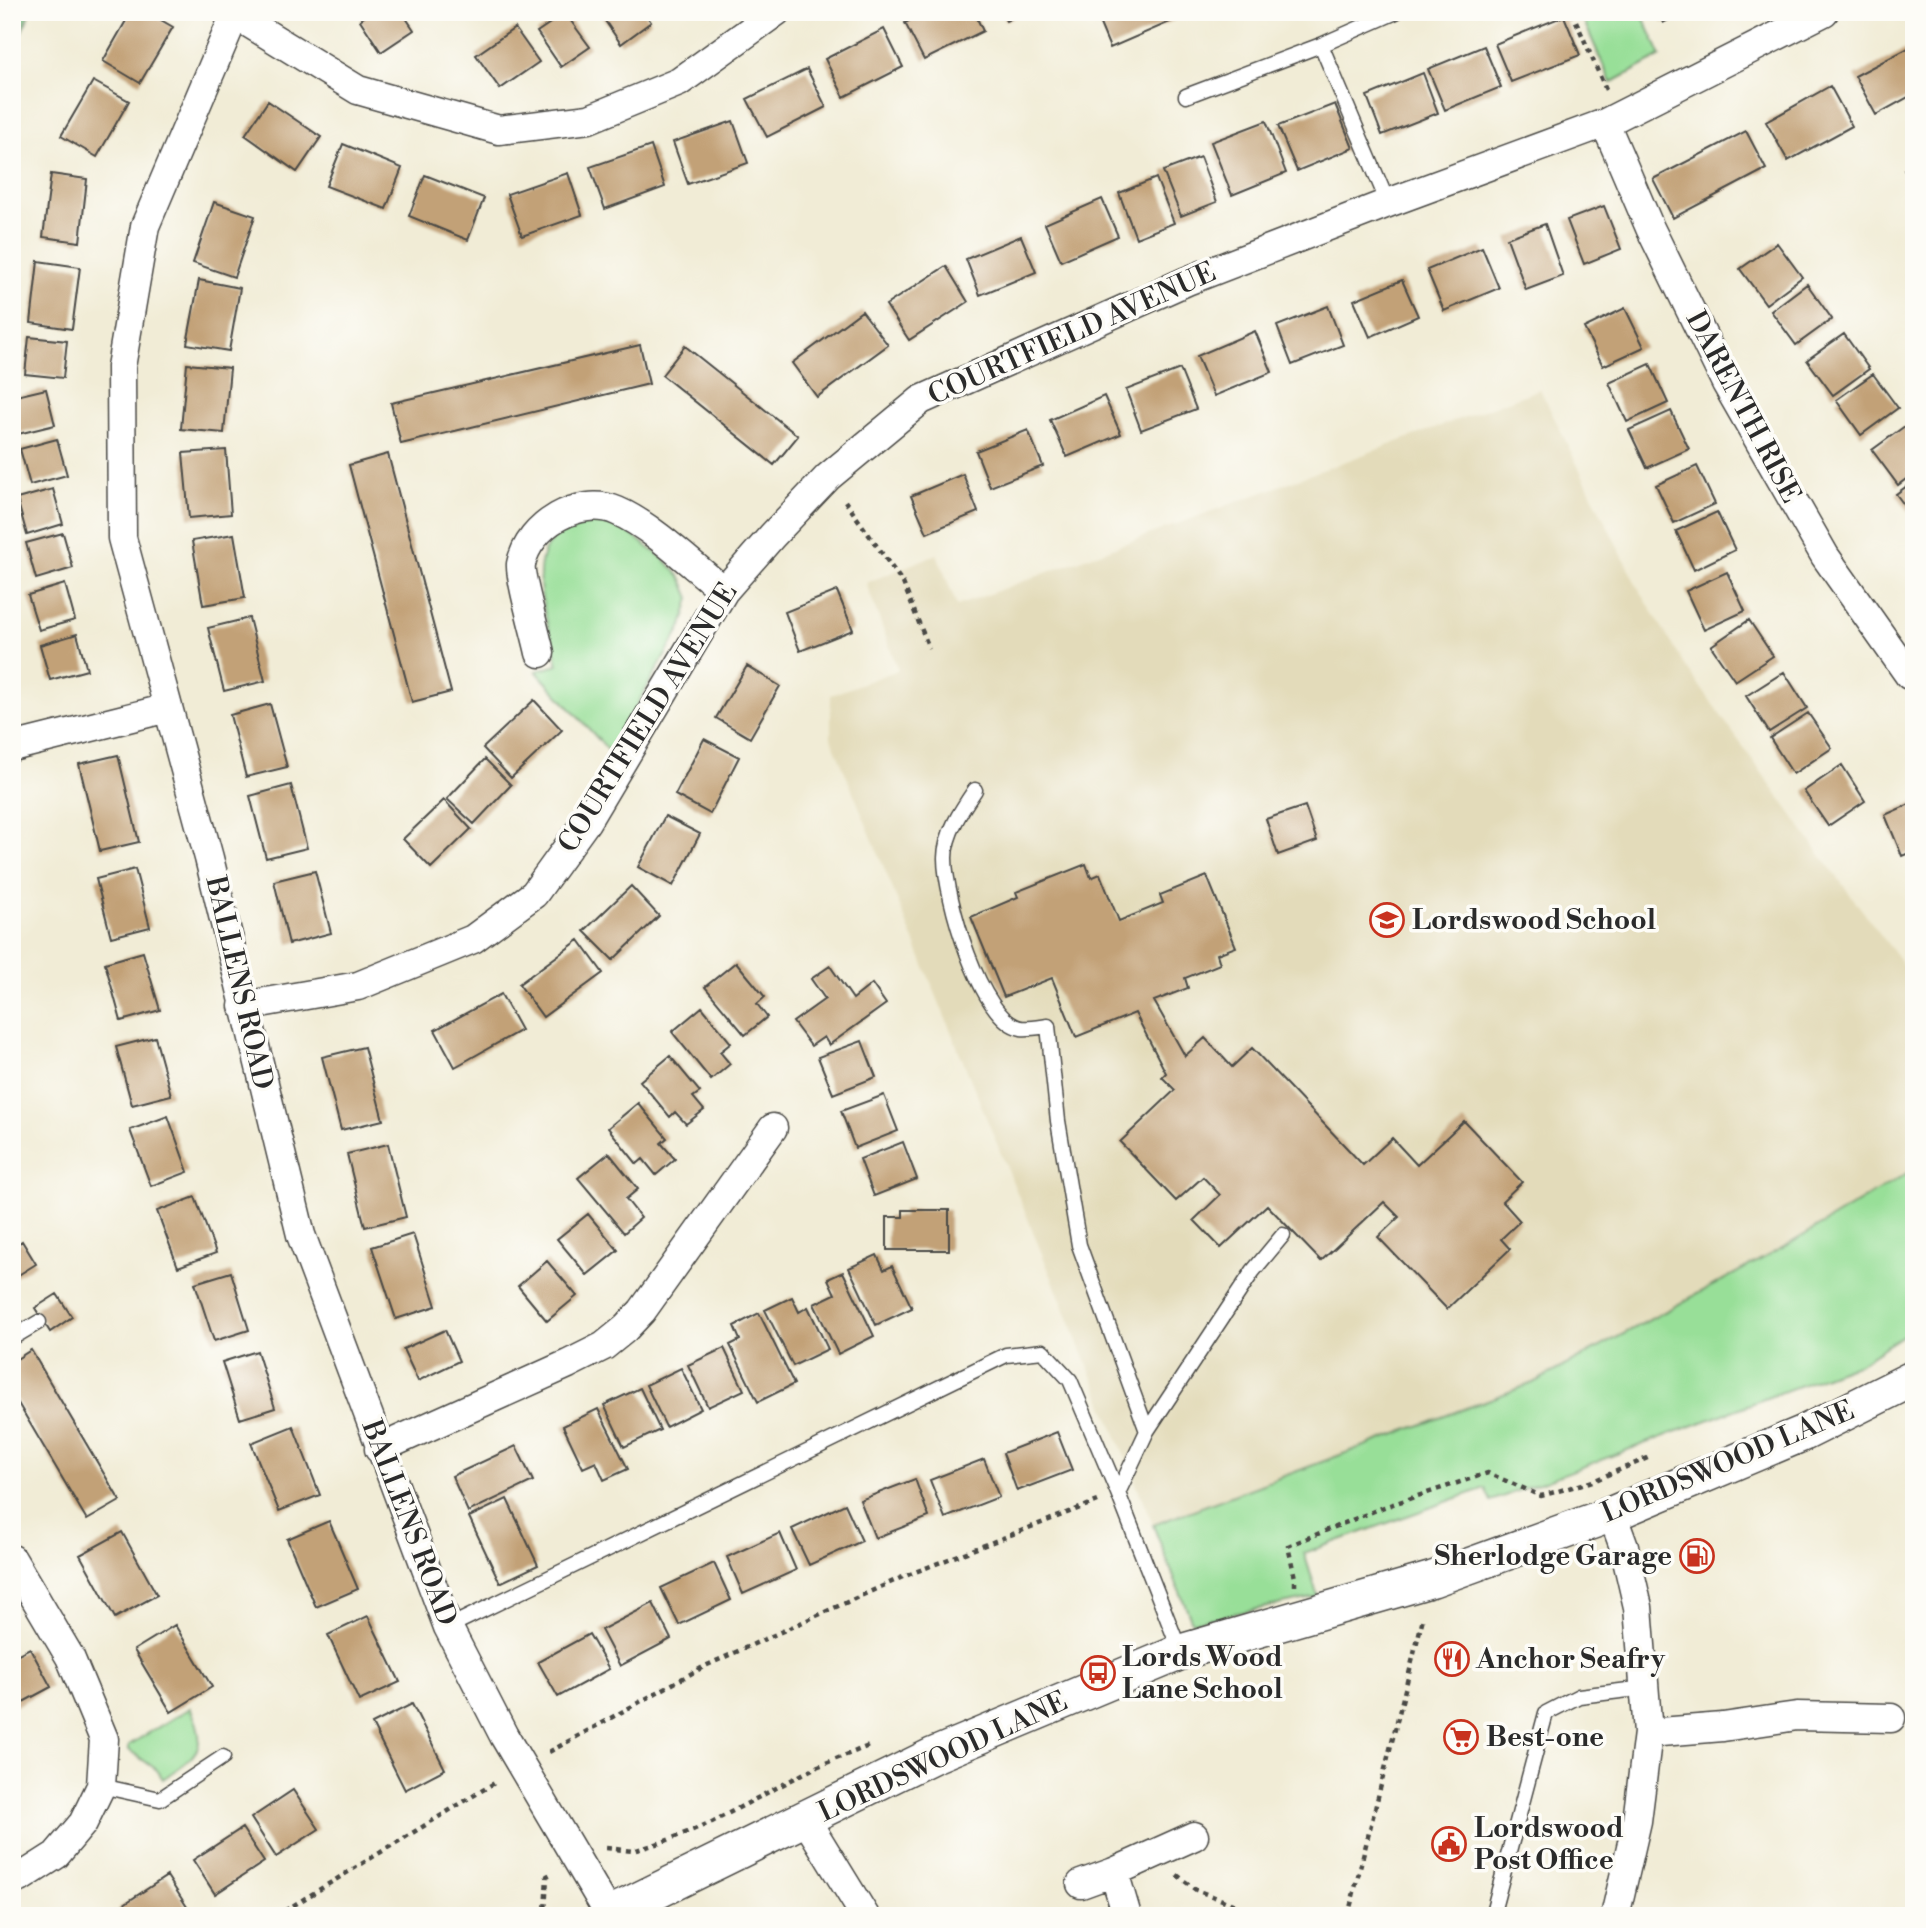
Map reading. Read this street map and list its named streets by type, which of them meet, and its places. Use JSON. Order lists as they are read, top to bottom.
{
  "streets": {
    "street": [
      "COURTFIELD AVENUE",
      "DARENTH RISE",
      "BALLENS ROAD",
      "LORDSWOOD LANE"
    ]
  },
  "crossings": [
    ["COURTFIELD AVENUE", "DARENTH RISE"],
    ["COURTFIELD AVENUE", "BALLENS ROAD"],
    ["BALLENS ROAD", "LORDSWOOD LANE"]
  ],
  "places": {
    "school or university": ["Lordswood School"],
    "fuel station": ["Sherlodge Garage"],
    "restaurant": ["Anchor Seafry"],
    "bus stop": ["Lords Wood Lane School"],
    "supermarket": ["Best-one"],
    "public building": ["Lordswood Post Office"]
  }
}
